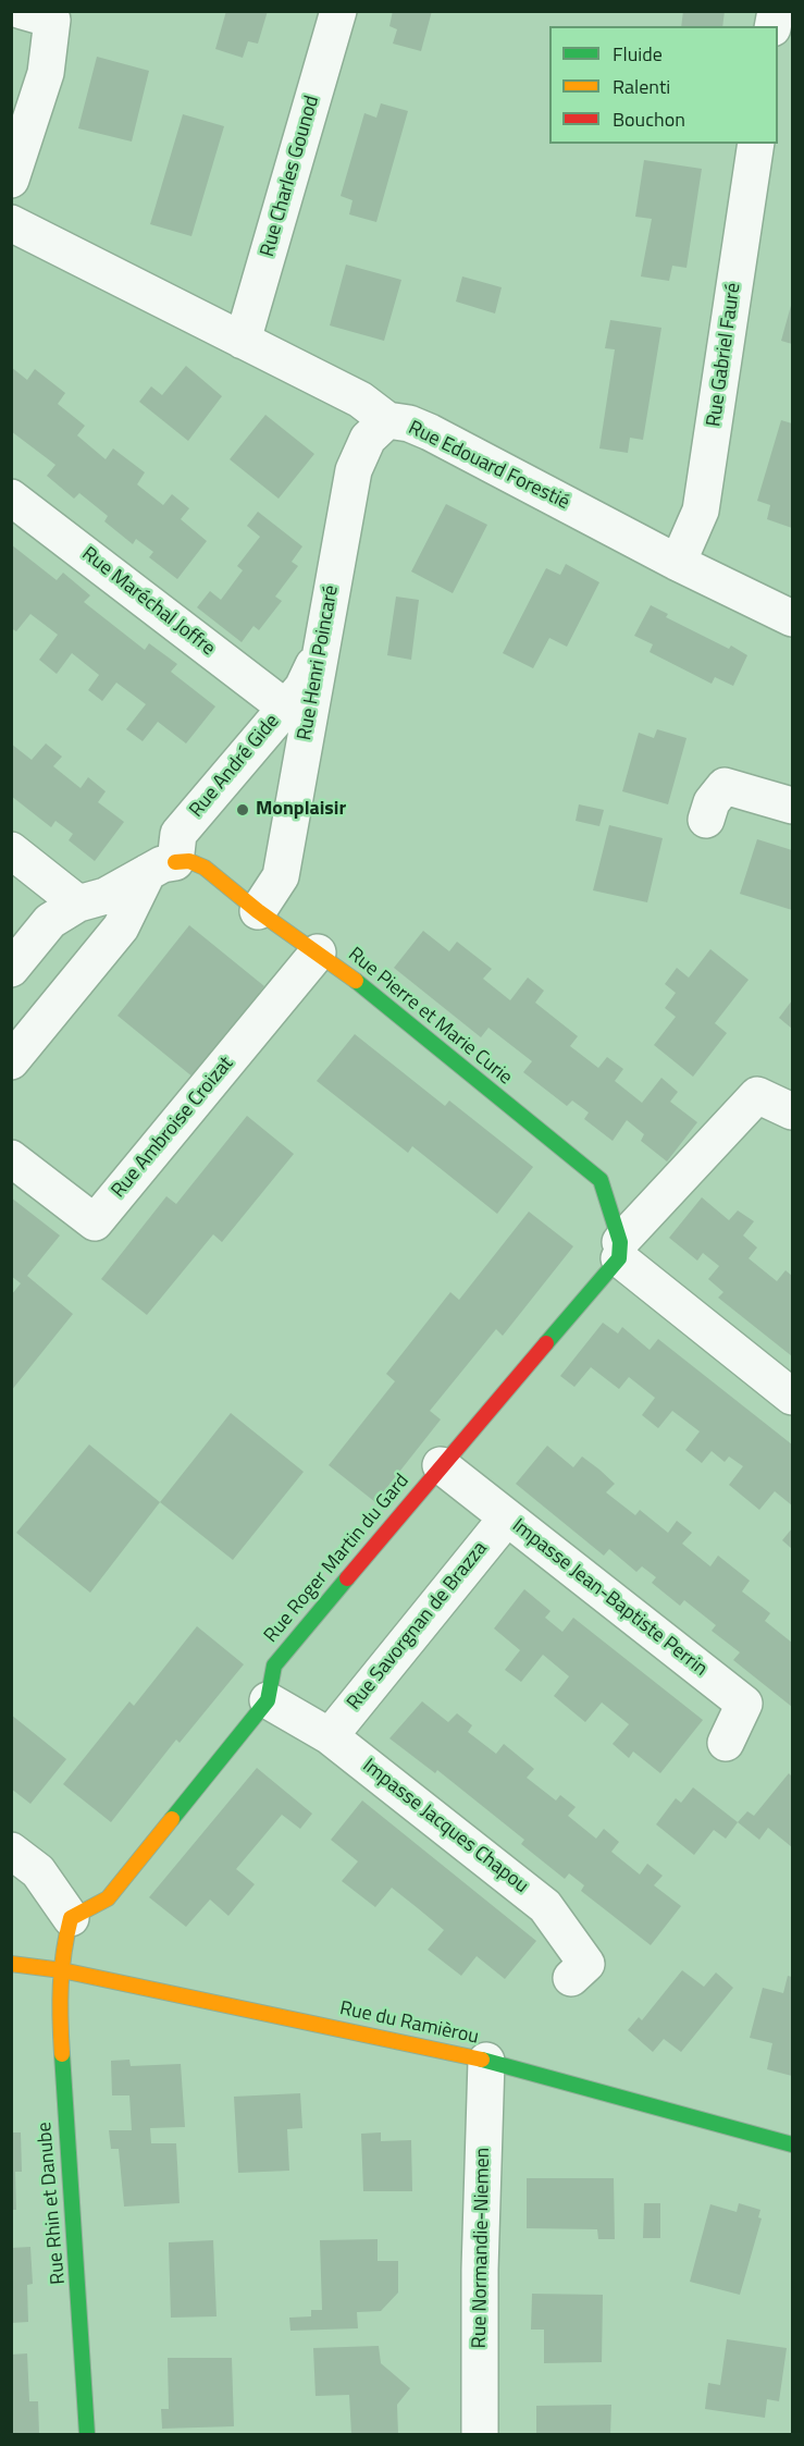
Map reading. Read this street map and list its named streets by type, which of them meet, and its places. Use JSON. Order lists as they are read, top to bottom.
{
  "streets": {
    "street": [
      "Rue Charles Gounod",
      "Rue Gabriel Fauré",
      "Rue Edouard Forestié",
      "Rue Maréchal Joffre",
      "Rue Henri Poincaré",
      "Rue André Gide",
      "Rue Pierre et Marie Curie",
      "Rue Ambroise Croizat",
      "Rue Roger Martin du Gard",
      "Impasse Jean-Baptiste Perrin",
      "Rue Savorgnan de Brazza",
      "Impasse Jacques Chapou",
      "Rue du Ramièrou",
      "Rue Rhin et Danube",
      "Rue Normandie-Niemen"
    ]
  },
  "crossings": [
    ["Rue Charles Gounod", "Rue Edouard Forestié"],
    ["Rue Gabriel Fauré", "Rue Edouard Forestié"],
    ["Rue Edouard Forestié", "Rue Henri Poincaré"],
    ["Rue Maréchal Joffre", "Rue André Gide"],
    ["Rue Henri Poincaré", "Rue André Gide"],
    ["Rue Henri Poincaré", "Rue Pierre et Marie Curie"],
    ["Rue André Gide", "Rue Pierre et Marie Curie"],
    ["Rue Pierre et Marie Curie", "Rue Ambroise Croizat"],
    ["Rue Pierre et Marie Curie", "Rue Roger Martin du Gard"],
    ["Rue Roger Martin du Gard", "Impasse Jean-Baptiste Perrin"],
    ["Rue Roger Martin du Gard", "Impasse Jacques Chapou"],
    ["Impasse Jean-Baptiste Perrin", "Rue Savorgnan de Brazza"],
    ["Rue Savorgnan de Brazza", "Impasse Jacques Chapou"],
    ["Rue du Ramièrou", "Rue Rhin et Danube"],
    ["Rue du Ramièrou", "Rue Normandie-Niemen"]
  ],
  "places": ["Monplaisir"],
  "legend": ["Fluide", "Ralenti", "Bouchon"]
}
